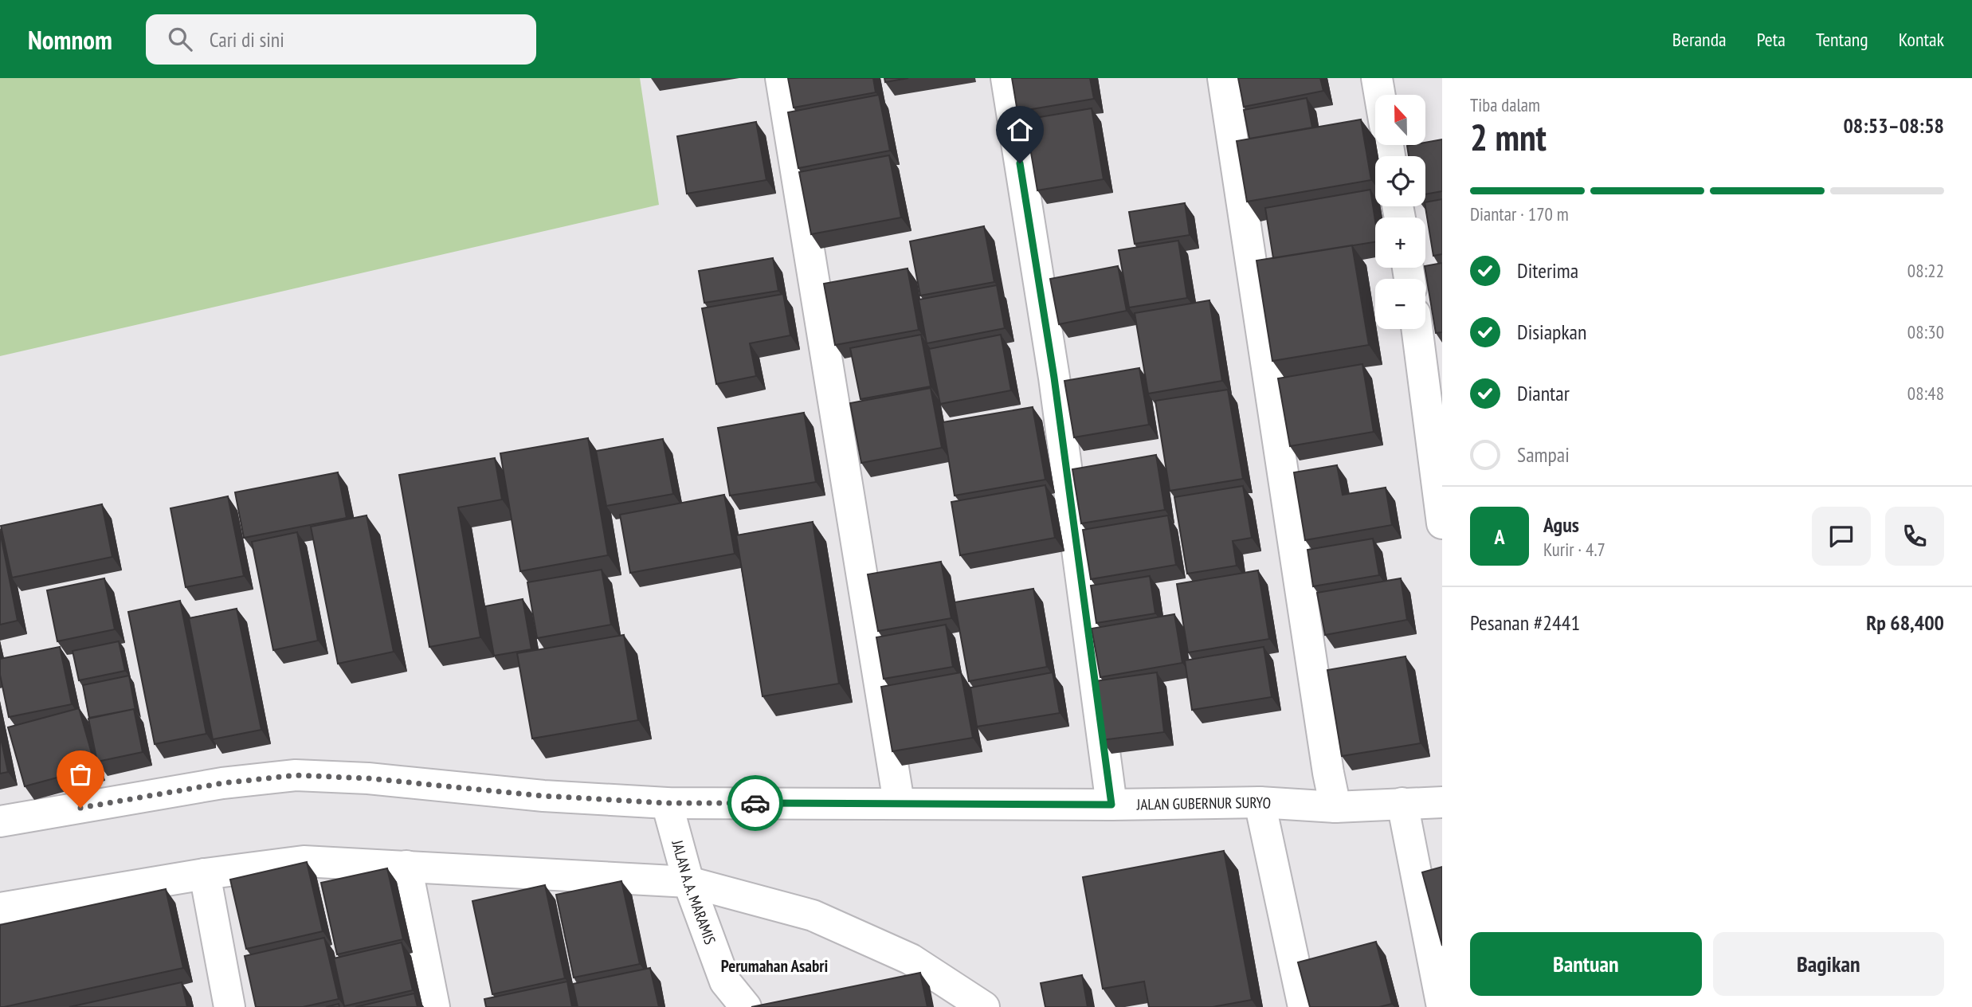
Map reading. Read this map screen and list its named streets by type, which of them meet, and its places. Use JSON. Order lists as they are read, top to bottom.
{
  "streets": {
    "street": ["JALAN GUBERNUR SURYO", "JALAN A.A. MARAMIS"]
  },
  "crossings": [
    ["JALAN GUBERNUR SURYO", "JALAN A.A. MARAMIS"]
  ],
  "districts": ["Perumahan Asabri"],
  "north": "top",
  "page": {
    "header": "Nomnom",
    "search": "Cari di sini",
    "nav": [
      "Beranda",
      "Peta",
      "Tentang",
      "Kontak"
    ],
    "heading": ["2 mnt", "Tiba dalam", "08:53–08:58"],
    "panel": [
      "Agus",
      "Kurir · 4.7",
      "Pesanan #2441",
      "Rp 68,400"
    ],
    "map_buttons": ["+", "−"],
    "bar": "Diantar · 170 m",
    "list": [
      ["Diterima", "08:22"],
      ["Disiapkan", "08:30"],
      ["Diantar", "08:48"],
      "Sampai"
    ],
    "round": "A",
    "buttons": ["Bantuan", "Bagikan"]
  }
}
